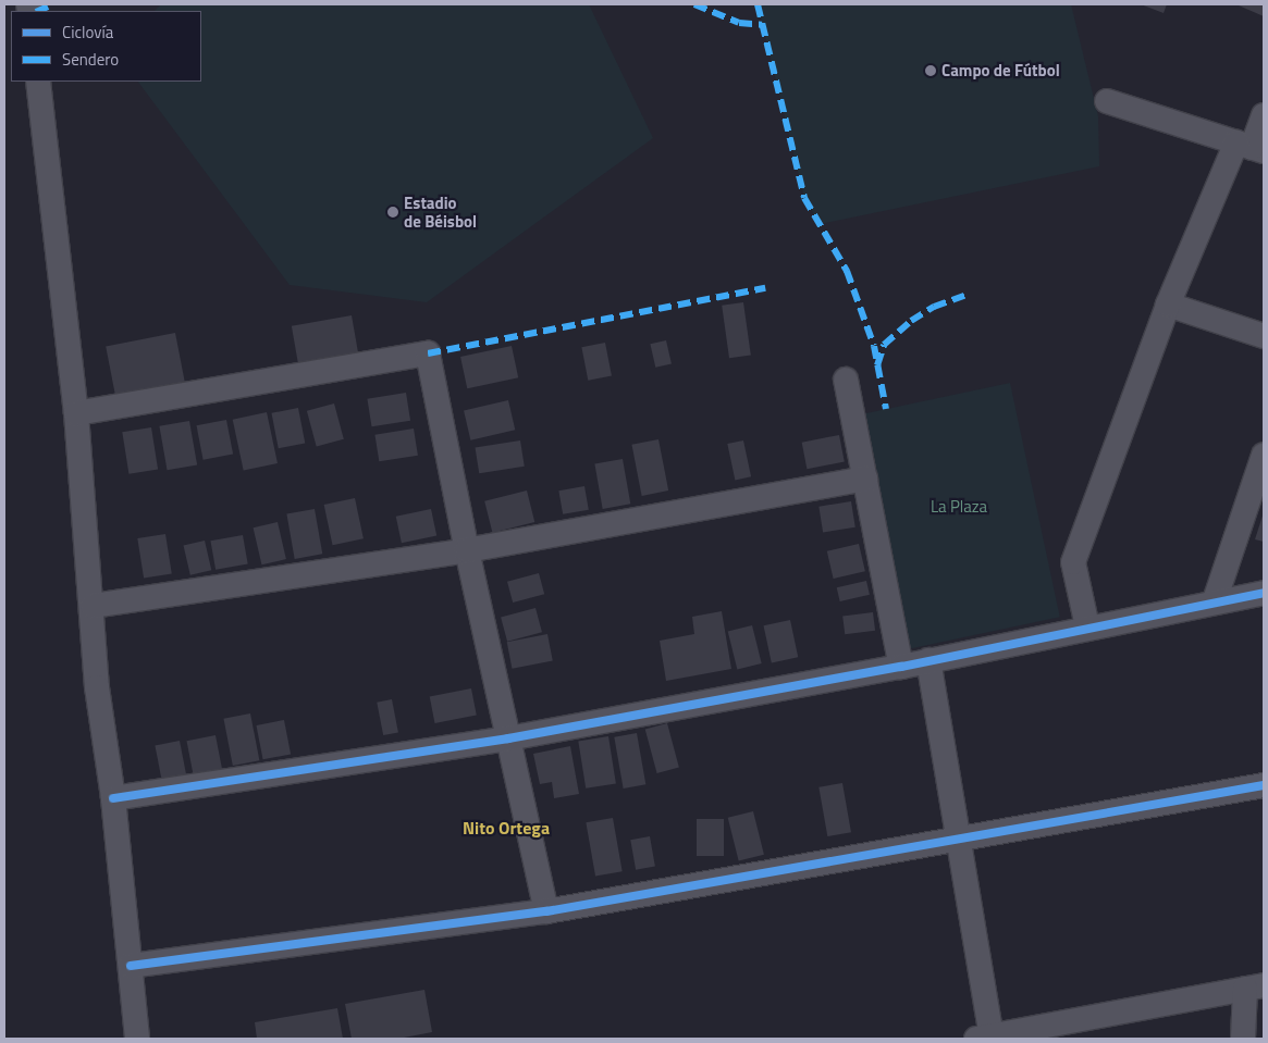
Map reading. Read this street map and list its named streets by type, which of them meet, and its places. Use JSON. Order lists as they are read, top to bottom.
{
  "districts": ["Nito Ortega"],
  "parks": ["La Plaza"],
  "places": ["Campo de Fútbol", "Estadio de Béisbol"],
  "legend": ["Ciclovía", "Sendero"]
}
